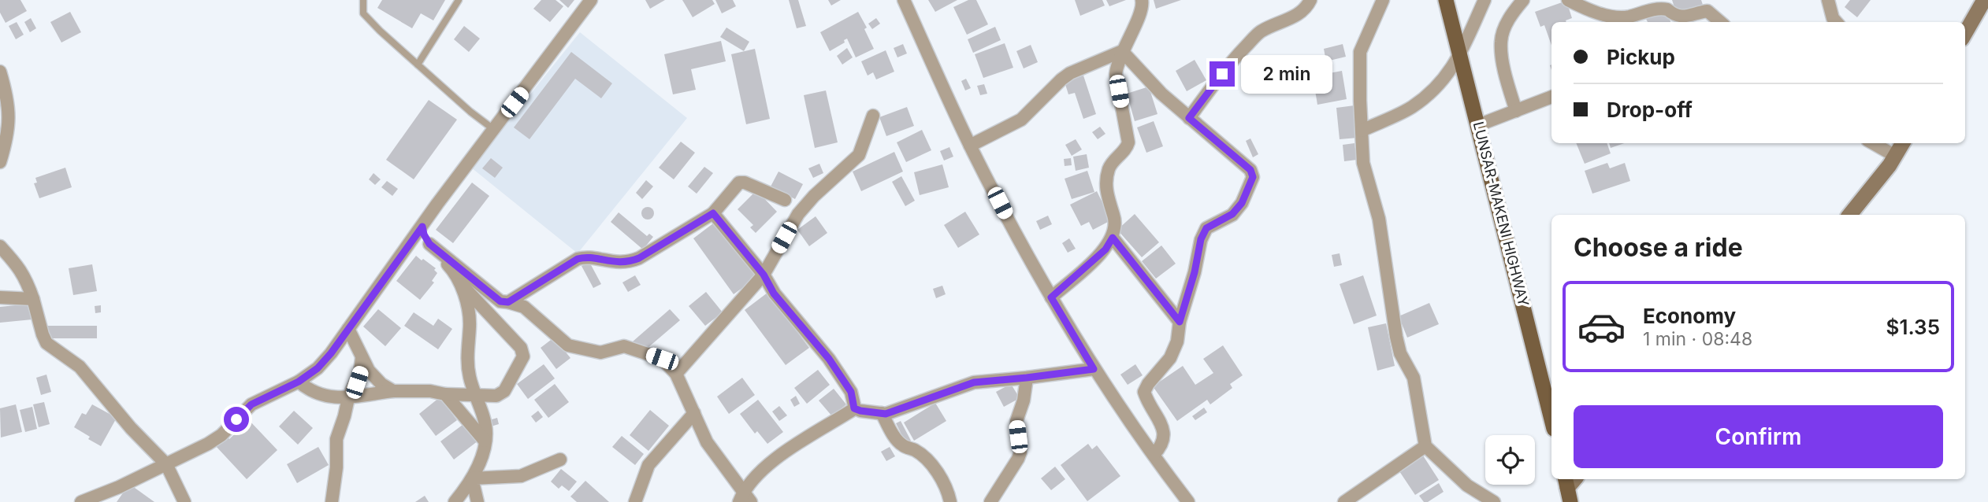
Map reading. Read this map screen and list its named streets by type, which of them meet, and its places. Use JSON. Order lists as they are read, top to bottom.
{
  "streets": {
    "main road": ["LUNSAR-MAKENI HIGHWAY"]
  },
  "page": {
    "banner": ["Pickup", "Drop-off"],
    "bubble": "2 min",
    "heading": "Choose a ride",
    "list": [
      {
        "name": "Economy",
        "note": "1 min · 08:48",
        "value": "$1.35"
      }
    ],
    "buttons": "Confirm"
  }
}
